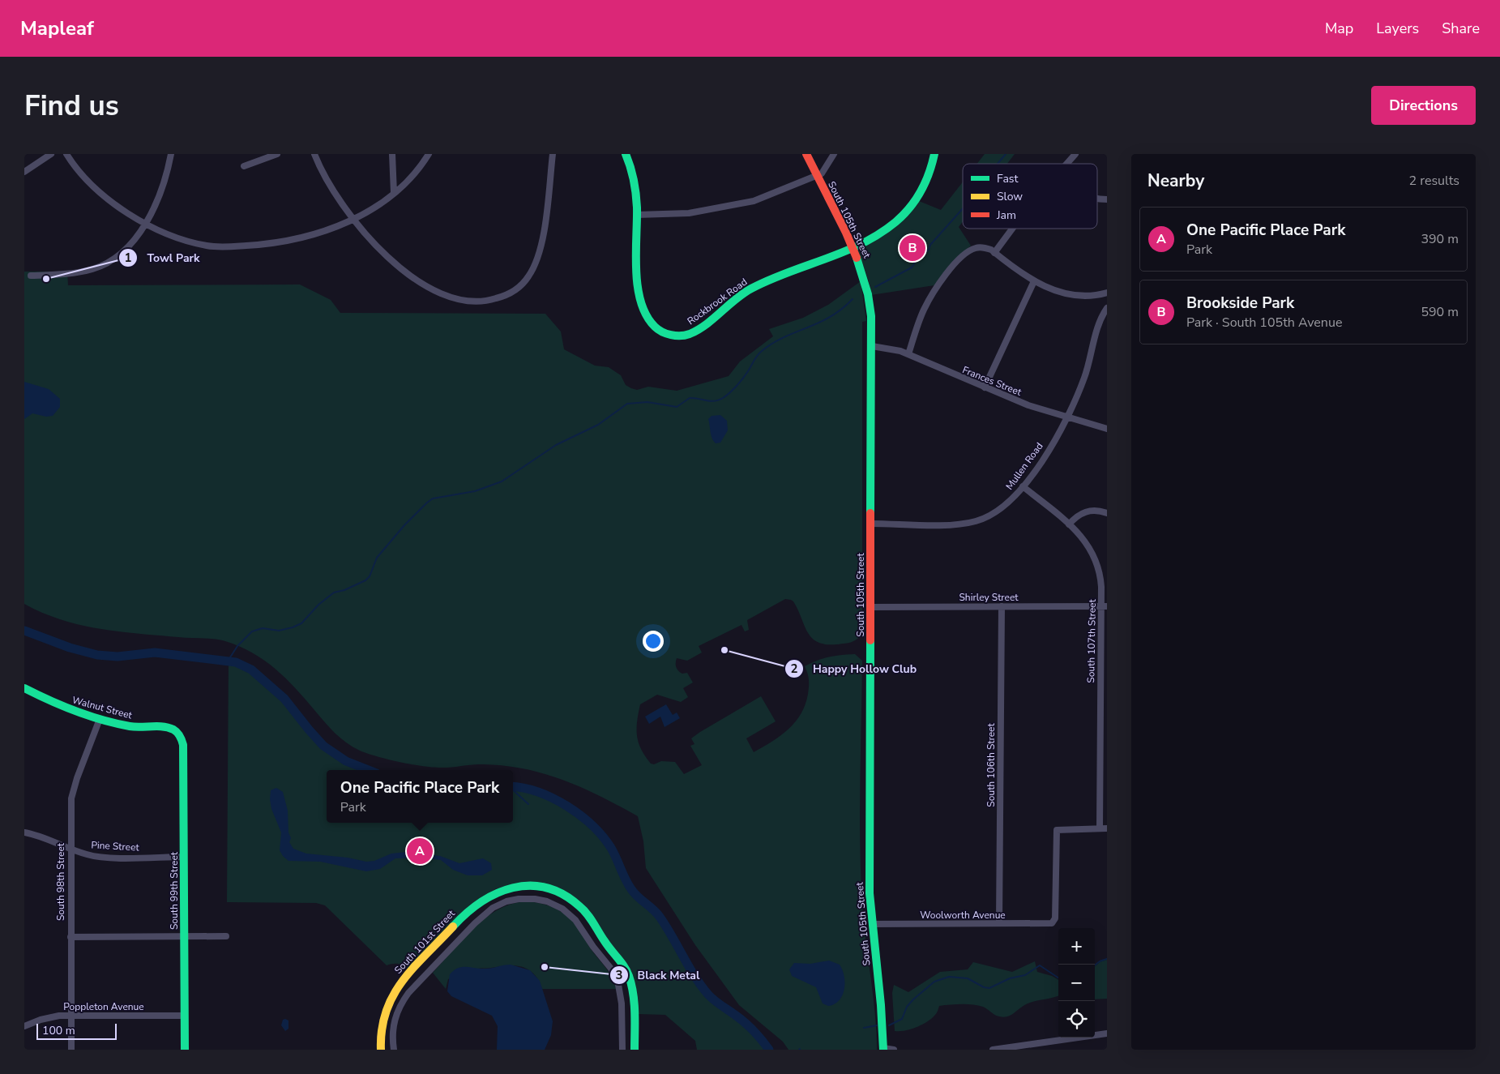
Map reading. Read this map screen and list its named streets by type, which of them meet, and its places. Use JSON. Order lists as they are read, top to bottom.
{
  "streets": {
    "street": [
      "South 105th Street",
      "Rockbrook Road",
      "Frances Street",
      "Mullen Road",
      "Shirley Street",
      "South 107th Street",
      "Walnut Street",
      "South 106th Street",
      "Pine Street",
      "South 98th Street",
      "South 99th Street",
      "Woolworth Avenue",
      "South 101st Street",
      "Poppleton Avenue"
    ]
  },
  "crossings": [
    ["South 105th Street", "Rockbrook Road"],
    ["South 105th Street", "Frances Street"],
    ["South 105th Street", "Mullen Road"],
    ["South 105th Street", "Shirley Street"],
    ["South 105th Street", "Woolworth Avenue"],
    ["Frances Street", "Mullen Road"],
    ["Mullen Road", "South 107th Street"],
    ["Shirley Street", "South 107th Street"],
    ["Shirley Street", "South 106th Street"],
    ["South 107th Street", "Woolworth Avenue"],
    ["Walnut Street", "South 98th Street"],
    ["Walnut Street", "South 99th Street"],
    ["South 106th Street", "Woolworth Avenue"],
    ["Pine Street", "South 98th Street"],
    ["Pine Street", "South 99th Street"],
    ["South 98th Street", "Poppleton Avenue"],
    ["South 99th Street", "Poppleton Avenue"]
  ],
  "places": ["Towl Park", "Happy Hollow Club", "Black Metal"],
  "legend": ["Fast", "Slow", "Jam"],
  "scale_bar": "100 m",
  "page": {
    "header": "Mapleaf",
    "nav": ["Map", "Layers", "Share"],
    "buttons": "Directions",
    "title": "Find us",
    "heading": ["Nearby", "2 results"],
    "list": [
      {
        "mark": "A",
        "name": "One Pacific Place Park",
        "note": "Park",
        "value": "390 m"
      },
      {
        "mark": "B",
        "name": "Brookside Park",
        "note": "Park · South 105th Avenue",
        "value": "590 m"
      }
    ],
    "pins": ["B", "A"],
    "popup": ["One Pacific Place Park", "Park"],
    "map_buttons": ["+", "−"],
    "scale": "100 m"
  }
}
